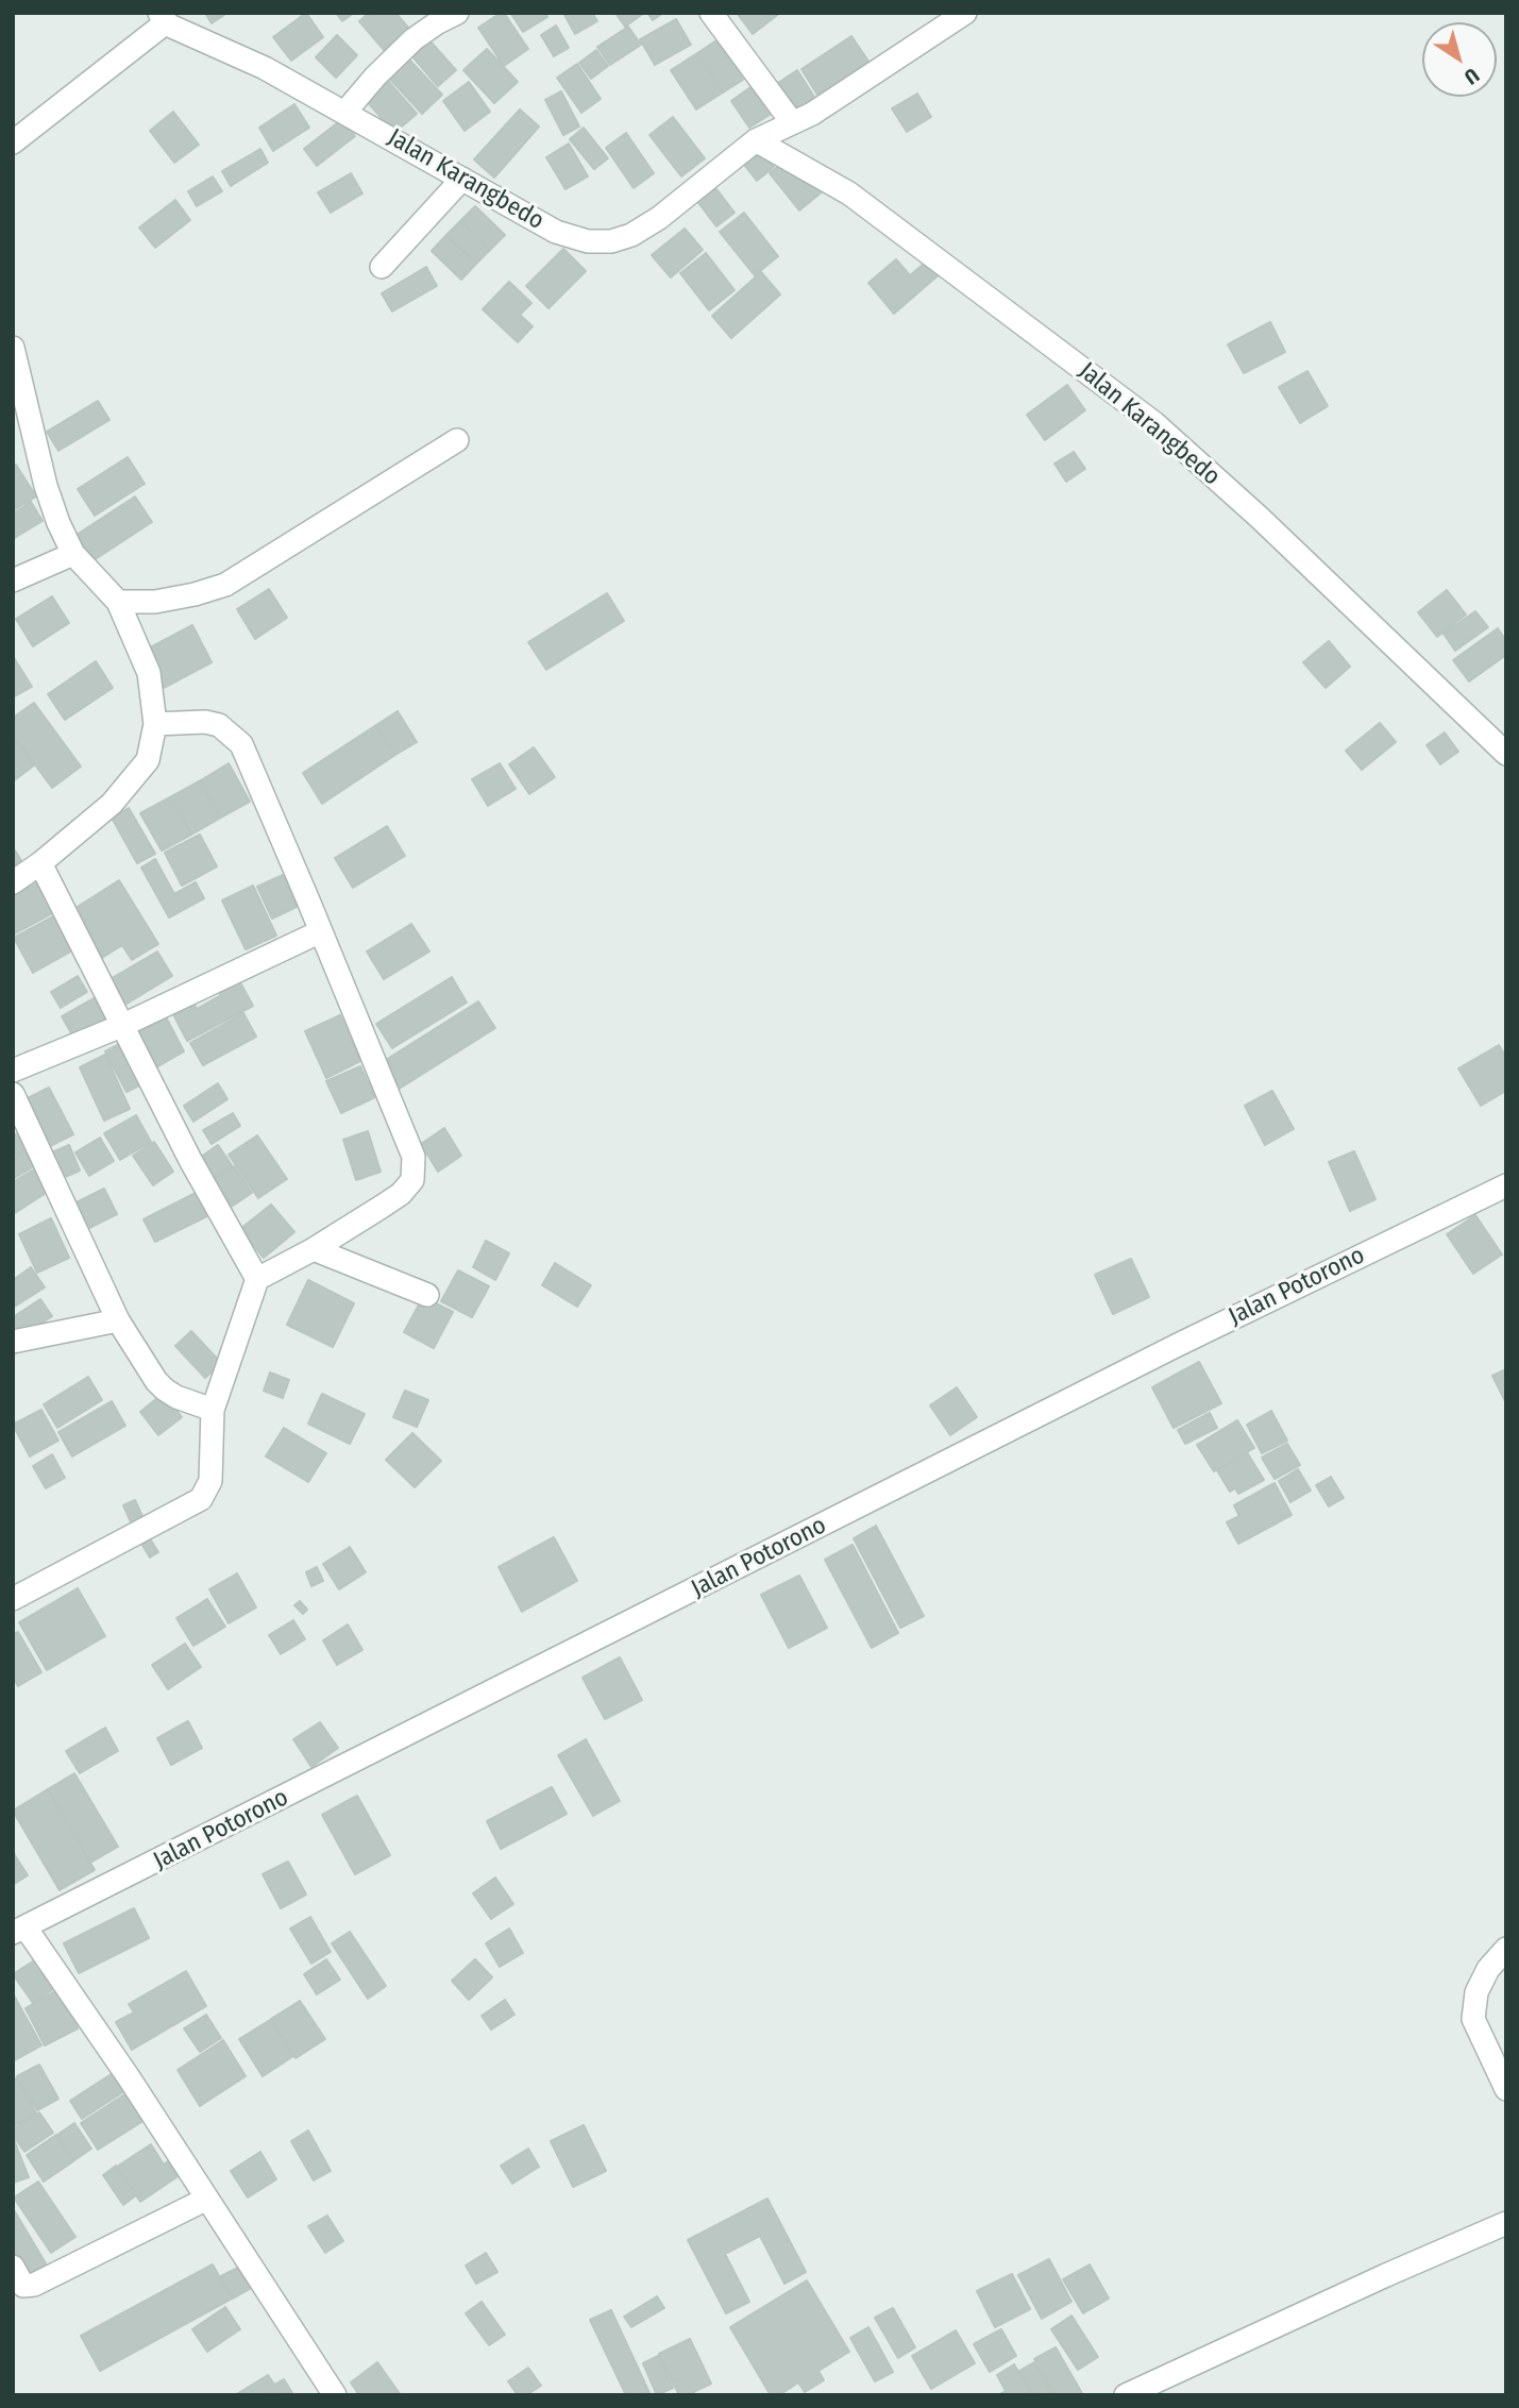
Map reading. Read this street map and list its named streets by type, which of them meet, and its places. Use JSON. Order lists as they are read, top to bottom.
{
  "streets": {
    "street": ["Jalan Karangbedo", "Jalan Potorono"]
  },
  "north": "bottom right"
}
